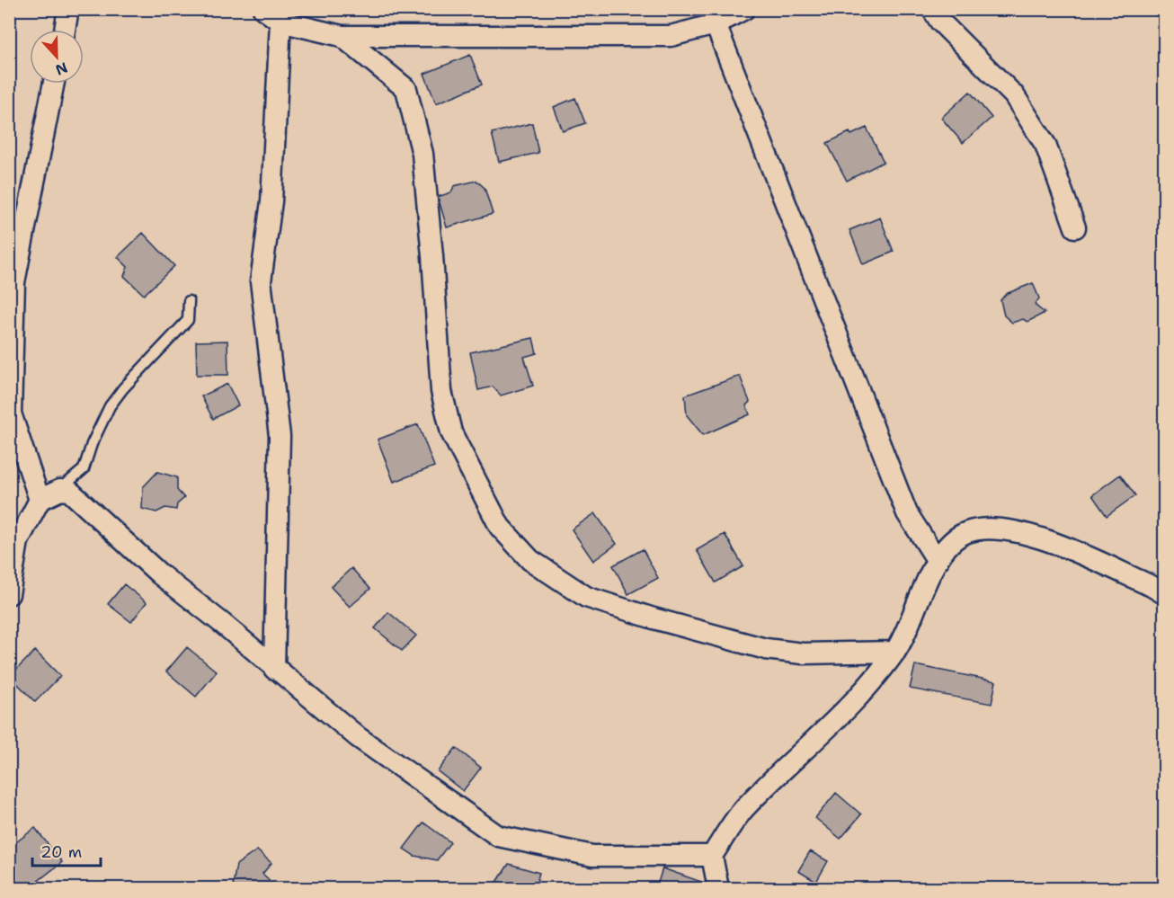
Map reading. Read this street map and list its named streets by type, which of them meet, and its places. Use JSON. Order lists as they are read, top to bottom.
{
  "scale_bar": "20 m",
  "north": "bottom"
}
